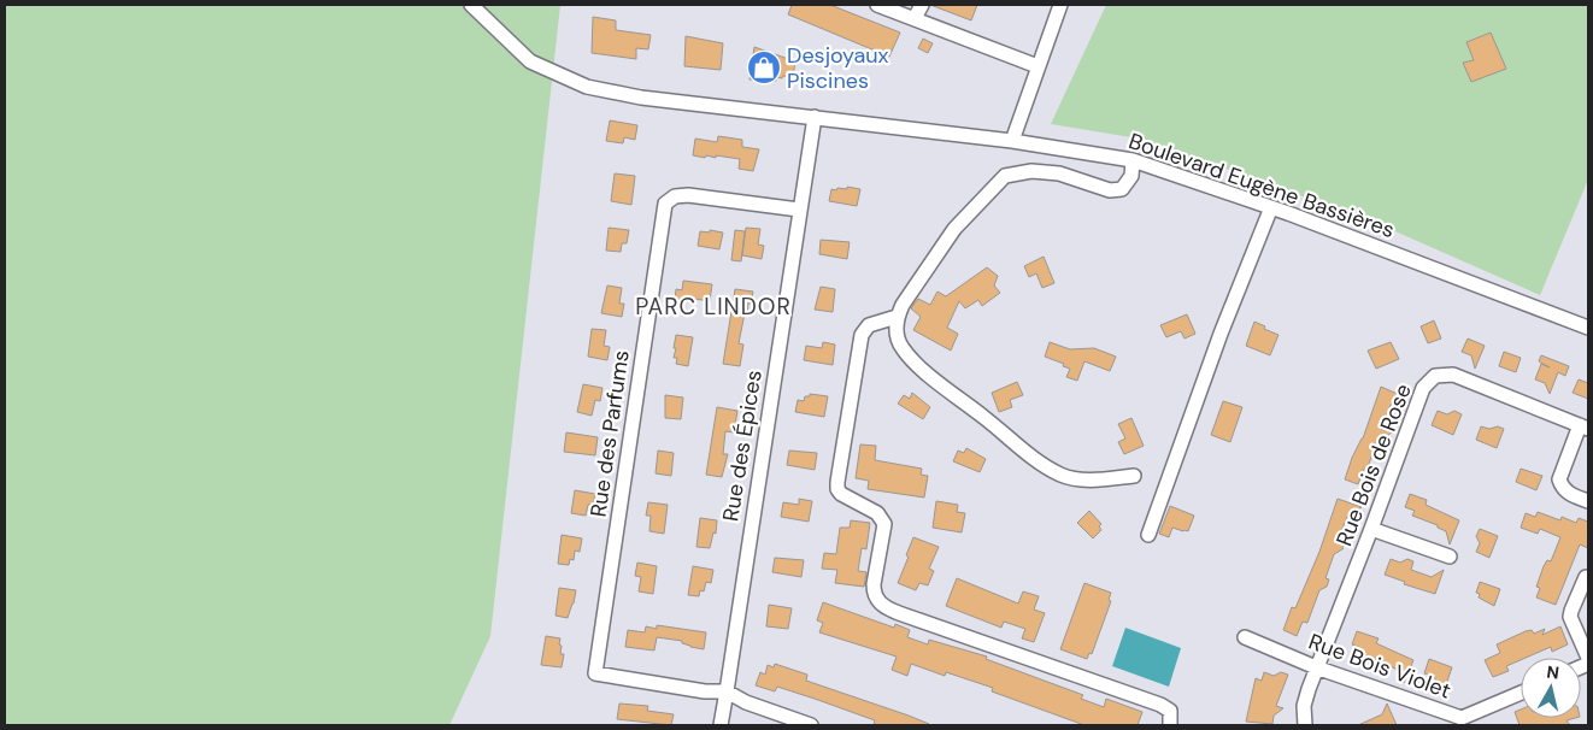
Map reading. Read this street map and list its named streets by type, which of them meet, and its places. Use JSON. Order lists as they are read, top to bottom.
{
  "streets": {
    "street": [
      "Boulevard Eugène Bassières",
      "Rue des Parfums",
      "Rue des Épices",
      "Rue Bois de Rose",
      "Rue Bois Violet"
    ]
  },
  "crossings": [
    ["Boulevard Eugène Bassières", "Rue des Épices"],
    ["Rue des Parfums", "Rue des Épices"],
    ["Rue Bois de Rose", "Rue Bois Violet"]
  ],
  "districts": ["PARC LINDOR"],
  "places": {
    "shop": ["Desjoyaux Piscines"]
  },
  "north": "top"
}
